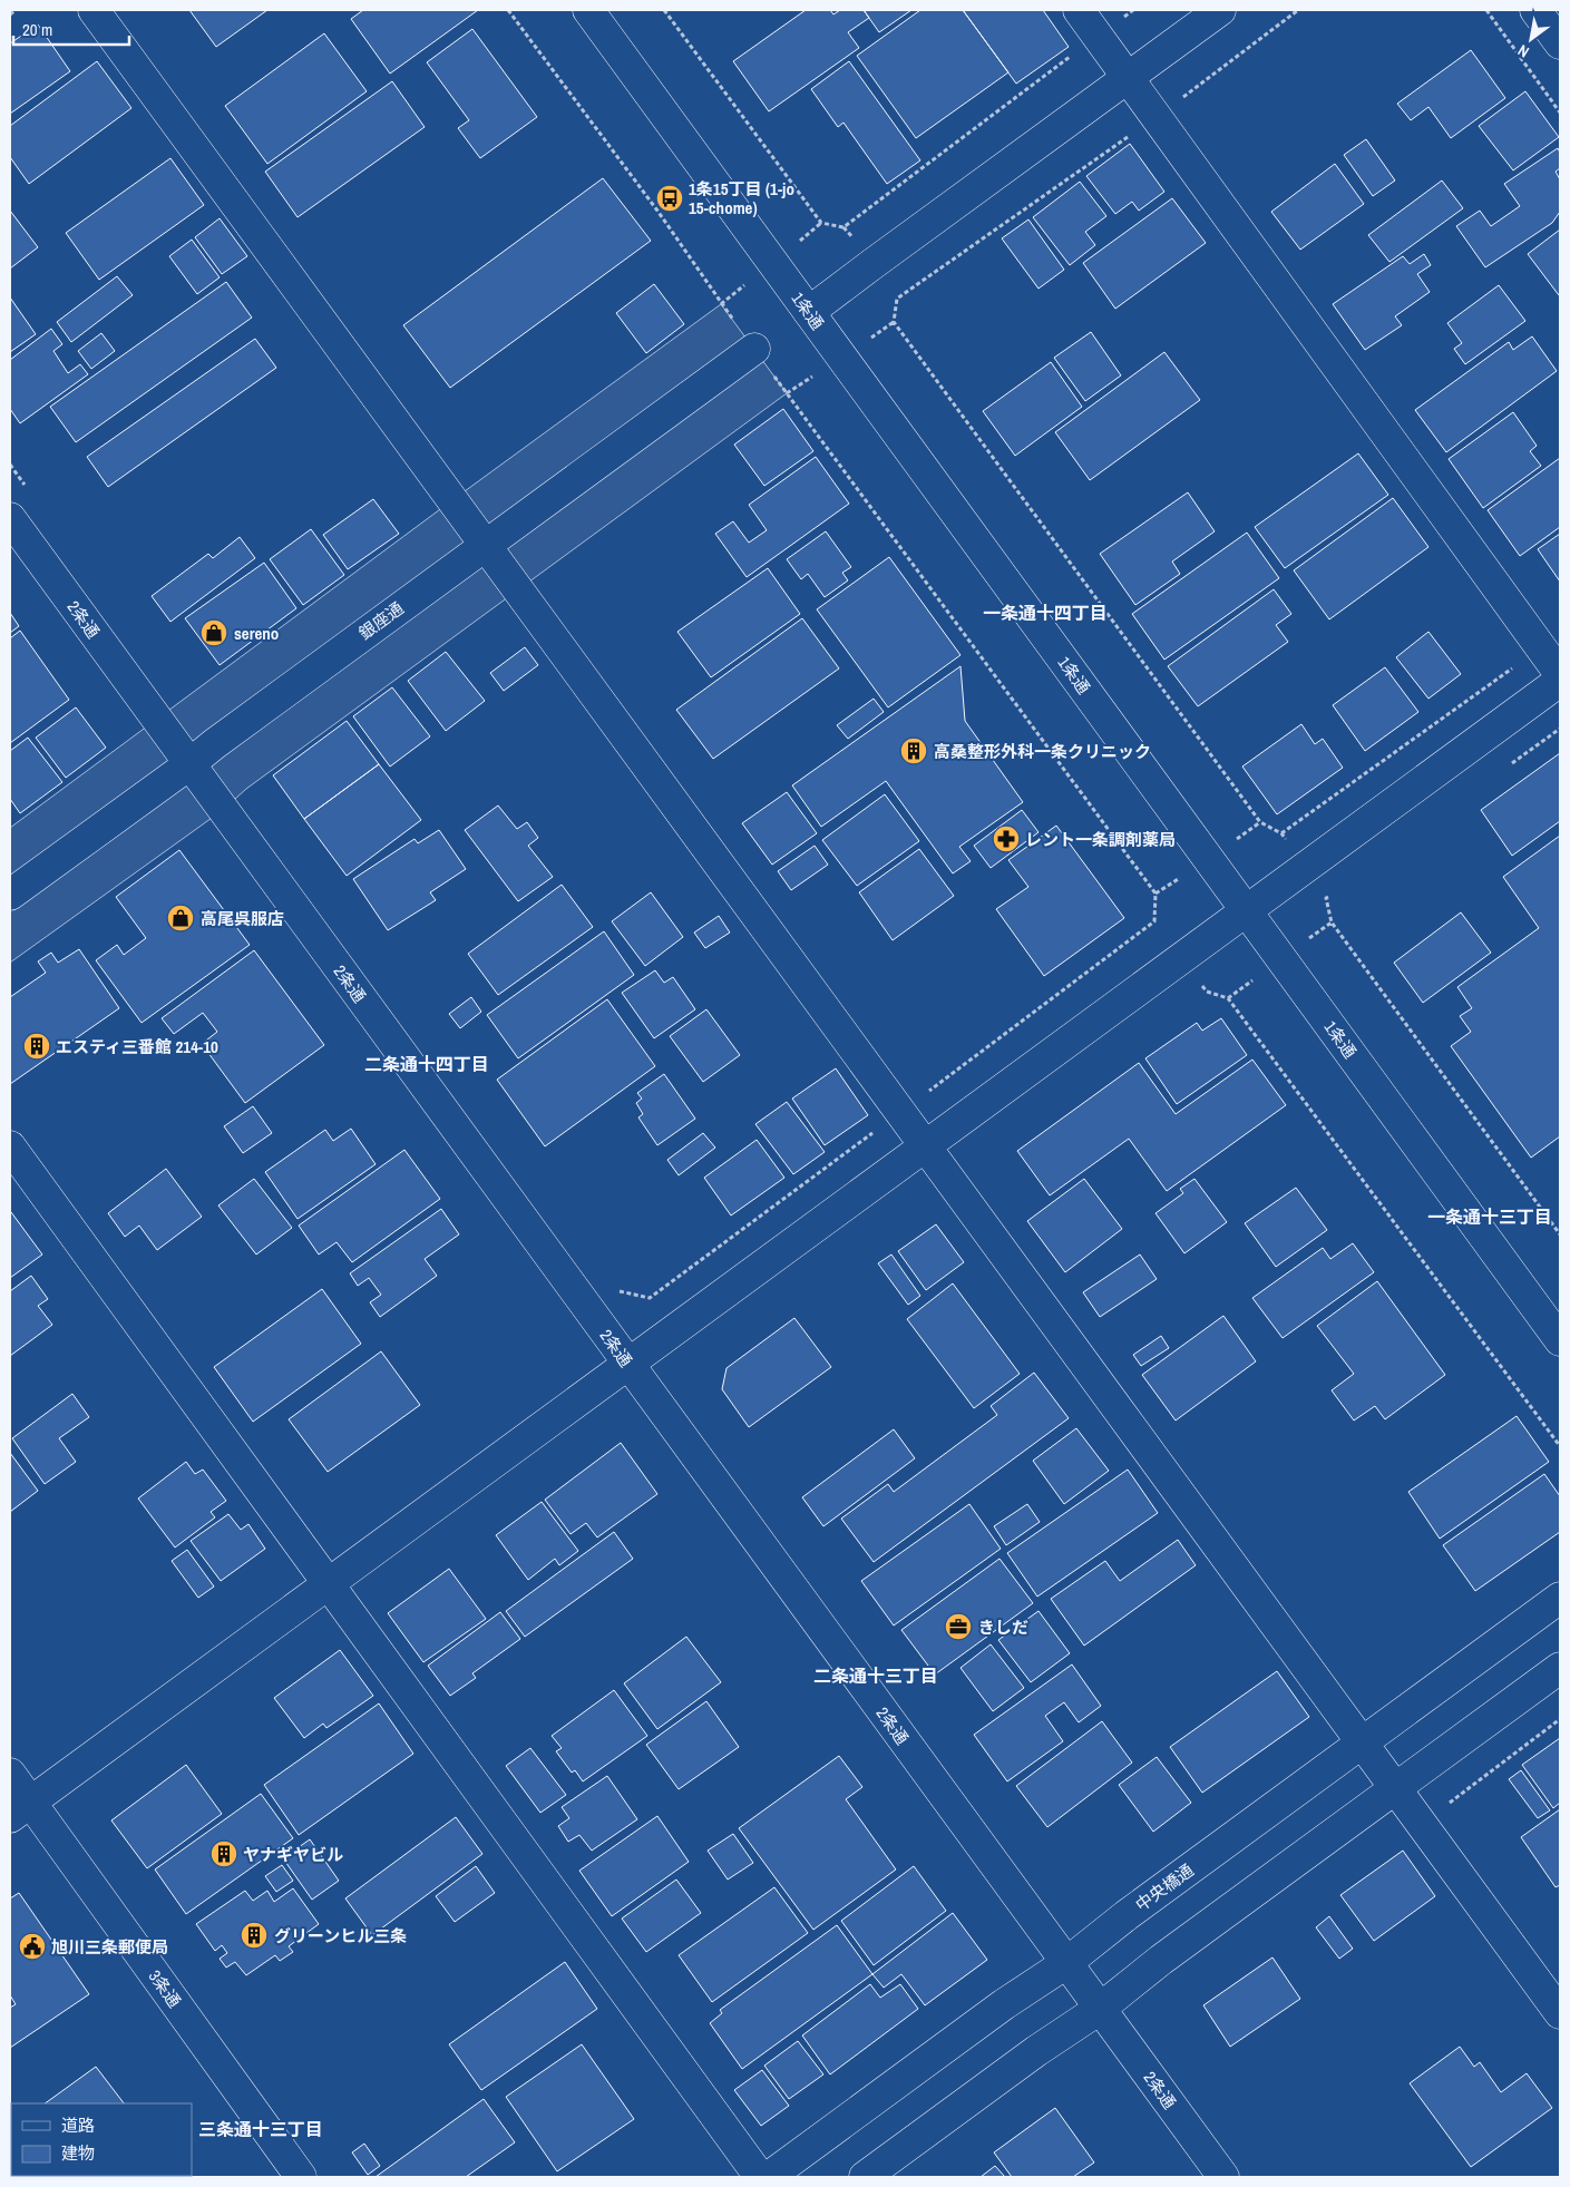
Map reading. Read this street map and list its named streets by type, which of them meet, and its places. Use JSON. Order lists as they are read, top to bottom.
{
  "streets": {
    "street": [
      "1条通",
      "2条通",
      "銀座通",
      "中央橋通",
      "3条通"
    ]
  },
  "crossings": [
    ["2条通", "銀座通"],
    ["2条通", "中央橋通"]
  ],
  "districts": [
    "一条通十四丁目",
    "二条通十四丁目",
    "一条通十三丁目",
    "二条通十三丁目",
    "三条通十三丁目"
  ],
  "places": {
    "bus stop": ["1条15丁目 (1-jo 15-chome)"],
    "shop": ["sereno", "高尾呉服店"],
    "building": [
      "高桑整形外科一条クリニック",
      "エスティ三番館 214-10",
      "ヤナギヤビル",
      "グリーンヒル三条"
    ],
    "pharmacy": ["レント一条調剤薬局"],
    "office": ["きしだ"],
    "public building": ["旭川三条郵便局"]
  },
  "legend": ["道路", "建物"],
  "scale_bar": "20 m",
  "north": "bottom left"
}
